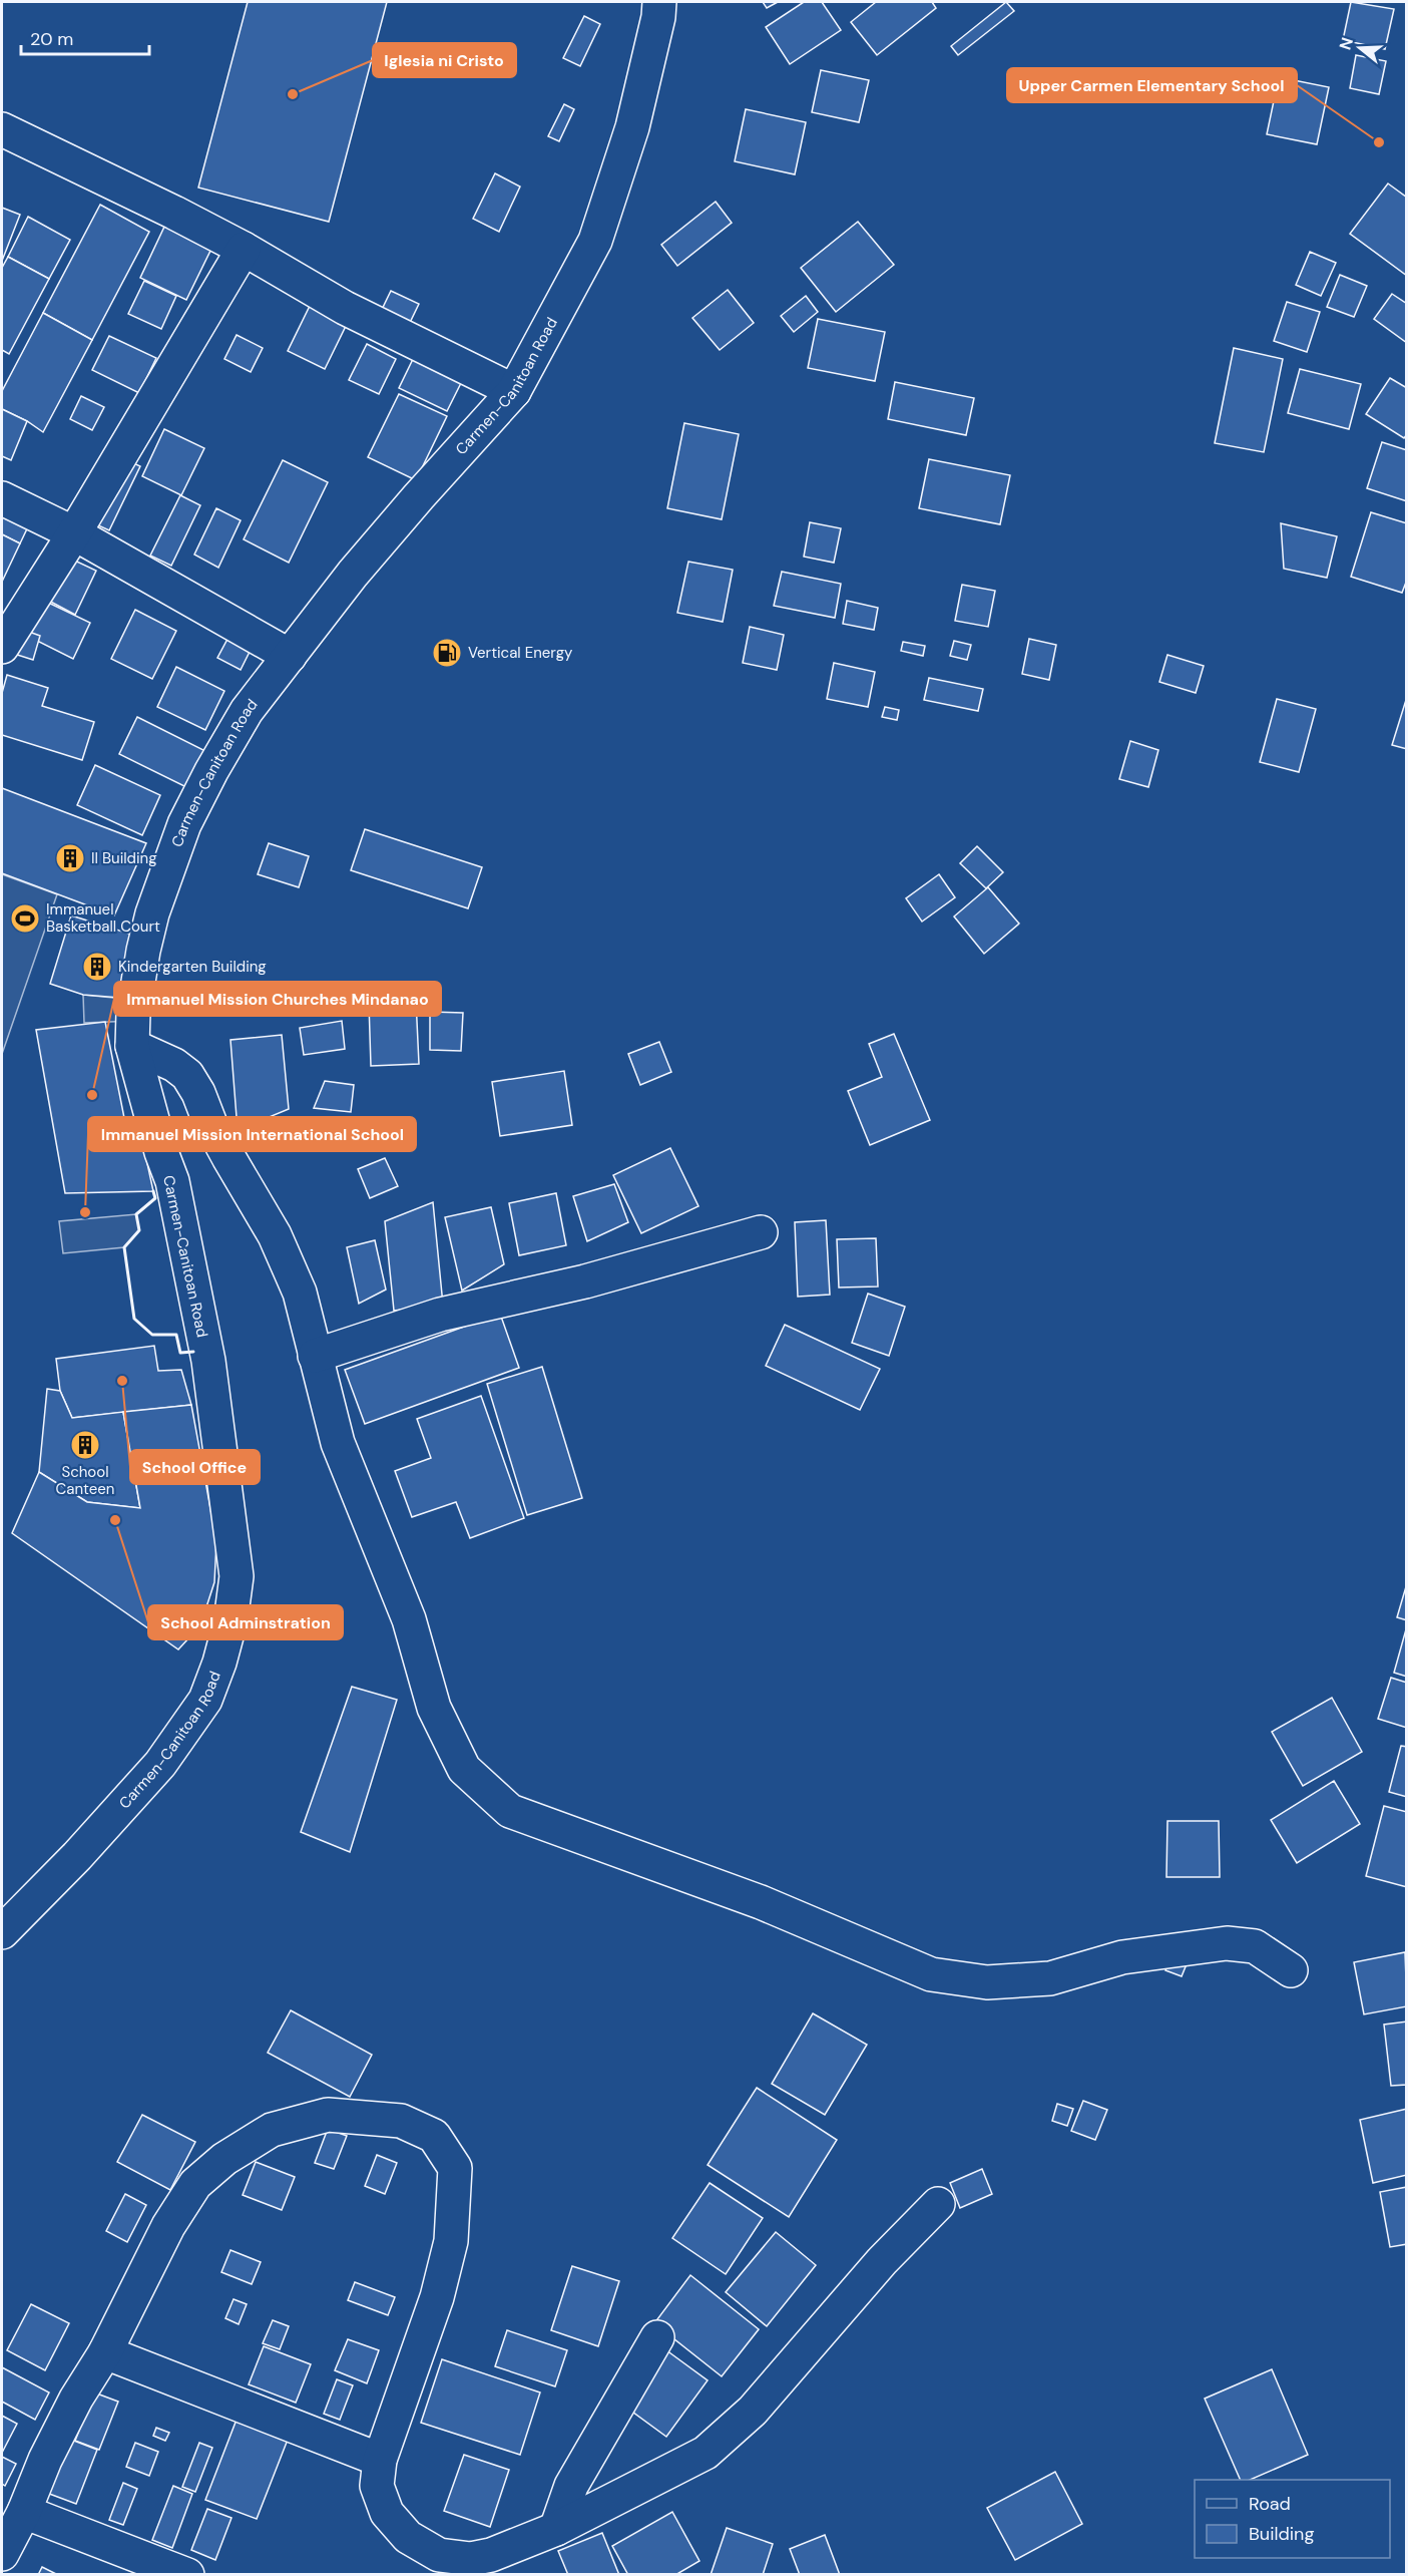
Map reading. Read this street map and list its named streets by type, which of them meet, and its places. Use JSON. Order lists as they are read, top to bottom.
{
  "streets": {
    "street": ["Carmen-Canitoan Road"]
  },
  "places": {
    "other": [
      "Iglesia ni Cristo",
      "Upper Carmen Elementary School",
      "Immanuel Mission Churches Mindanao",
      "Immanuel Mission International School",
      "School Office",
      "School Adminstration"
    ],
    "fuel station": ["Vertical Energy"],
    "building": ["II Building", "Kindergarten Building", "School Canteen"],
    "sports": ["Immanuel Basketball Court"]
  },
  "legend": ["Road", "Building"],
  "scale_bar": "20 m",
  "north": "left"
}
